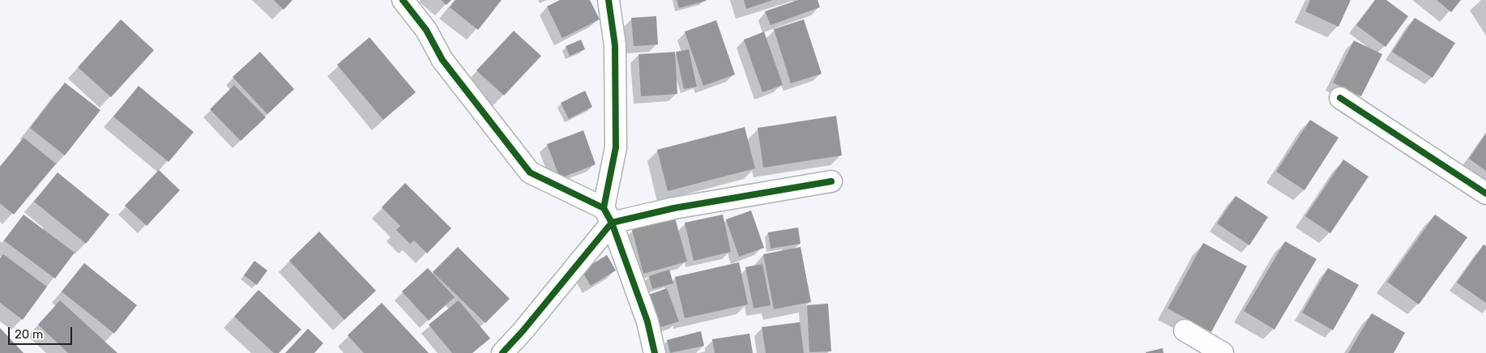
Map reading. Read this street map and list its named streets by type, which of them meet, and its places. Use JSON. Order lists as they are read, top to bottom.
{
  "scale_bar": "20 m"
}
